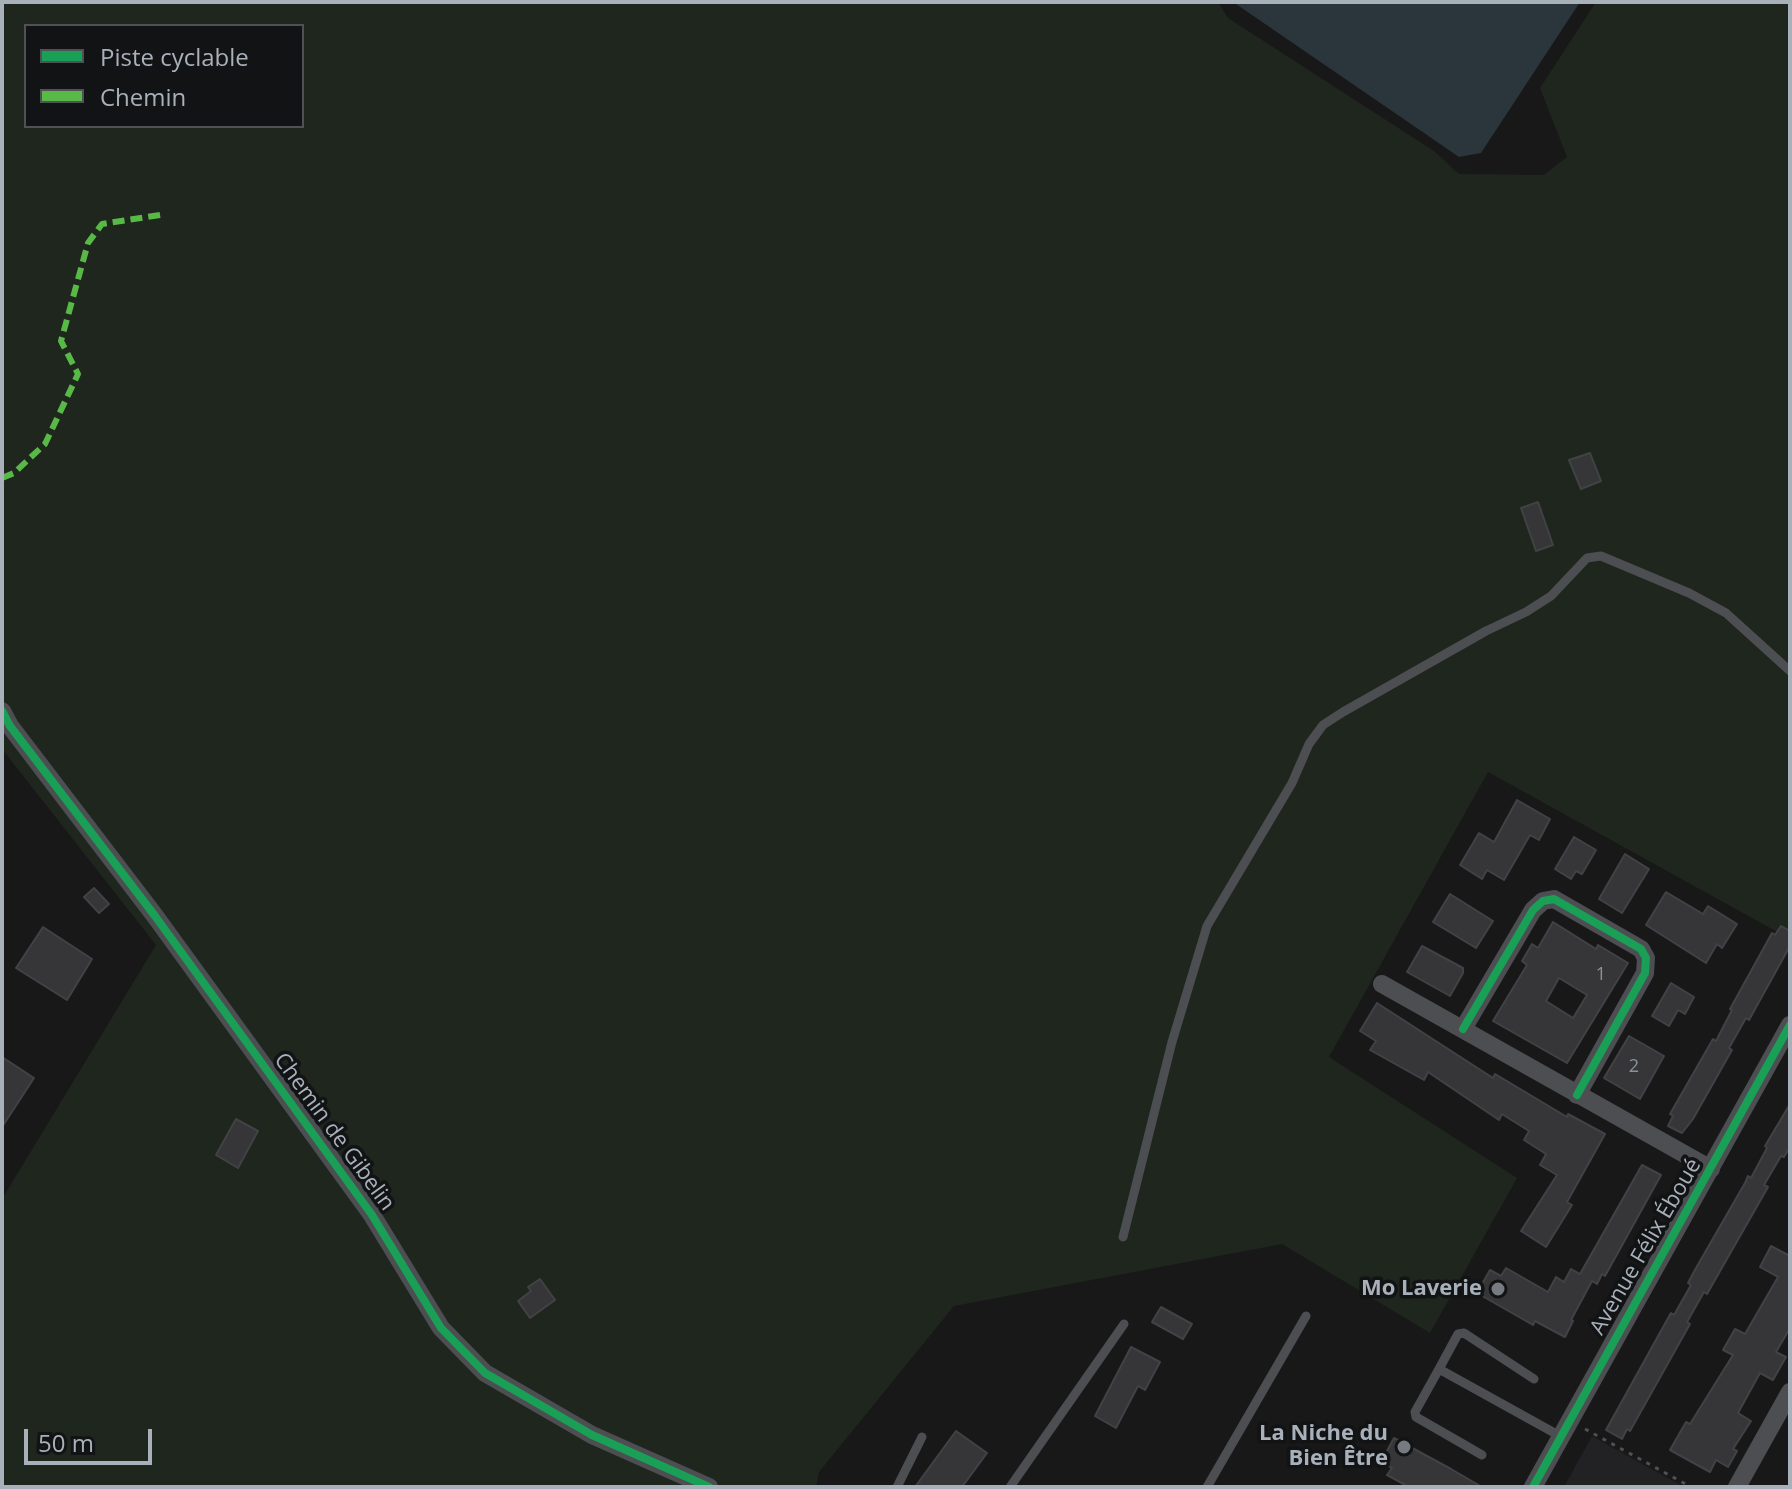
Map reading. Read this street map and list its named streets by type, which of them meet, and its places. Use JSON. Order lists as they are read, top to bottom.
{
  "streets": {
    "street": ["Chemin de Gibelin", "Avenue Félix Éboué"]
  },
  "places": ["Mo Laverie", "La Niche du Bien Être"],
  "house_numbers": ["1", "2"],
  "legend": ["Piste cyclable", "Chemin"],
  "scale_bar": "50 m"
}
